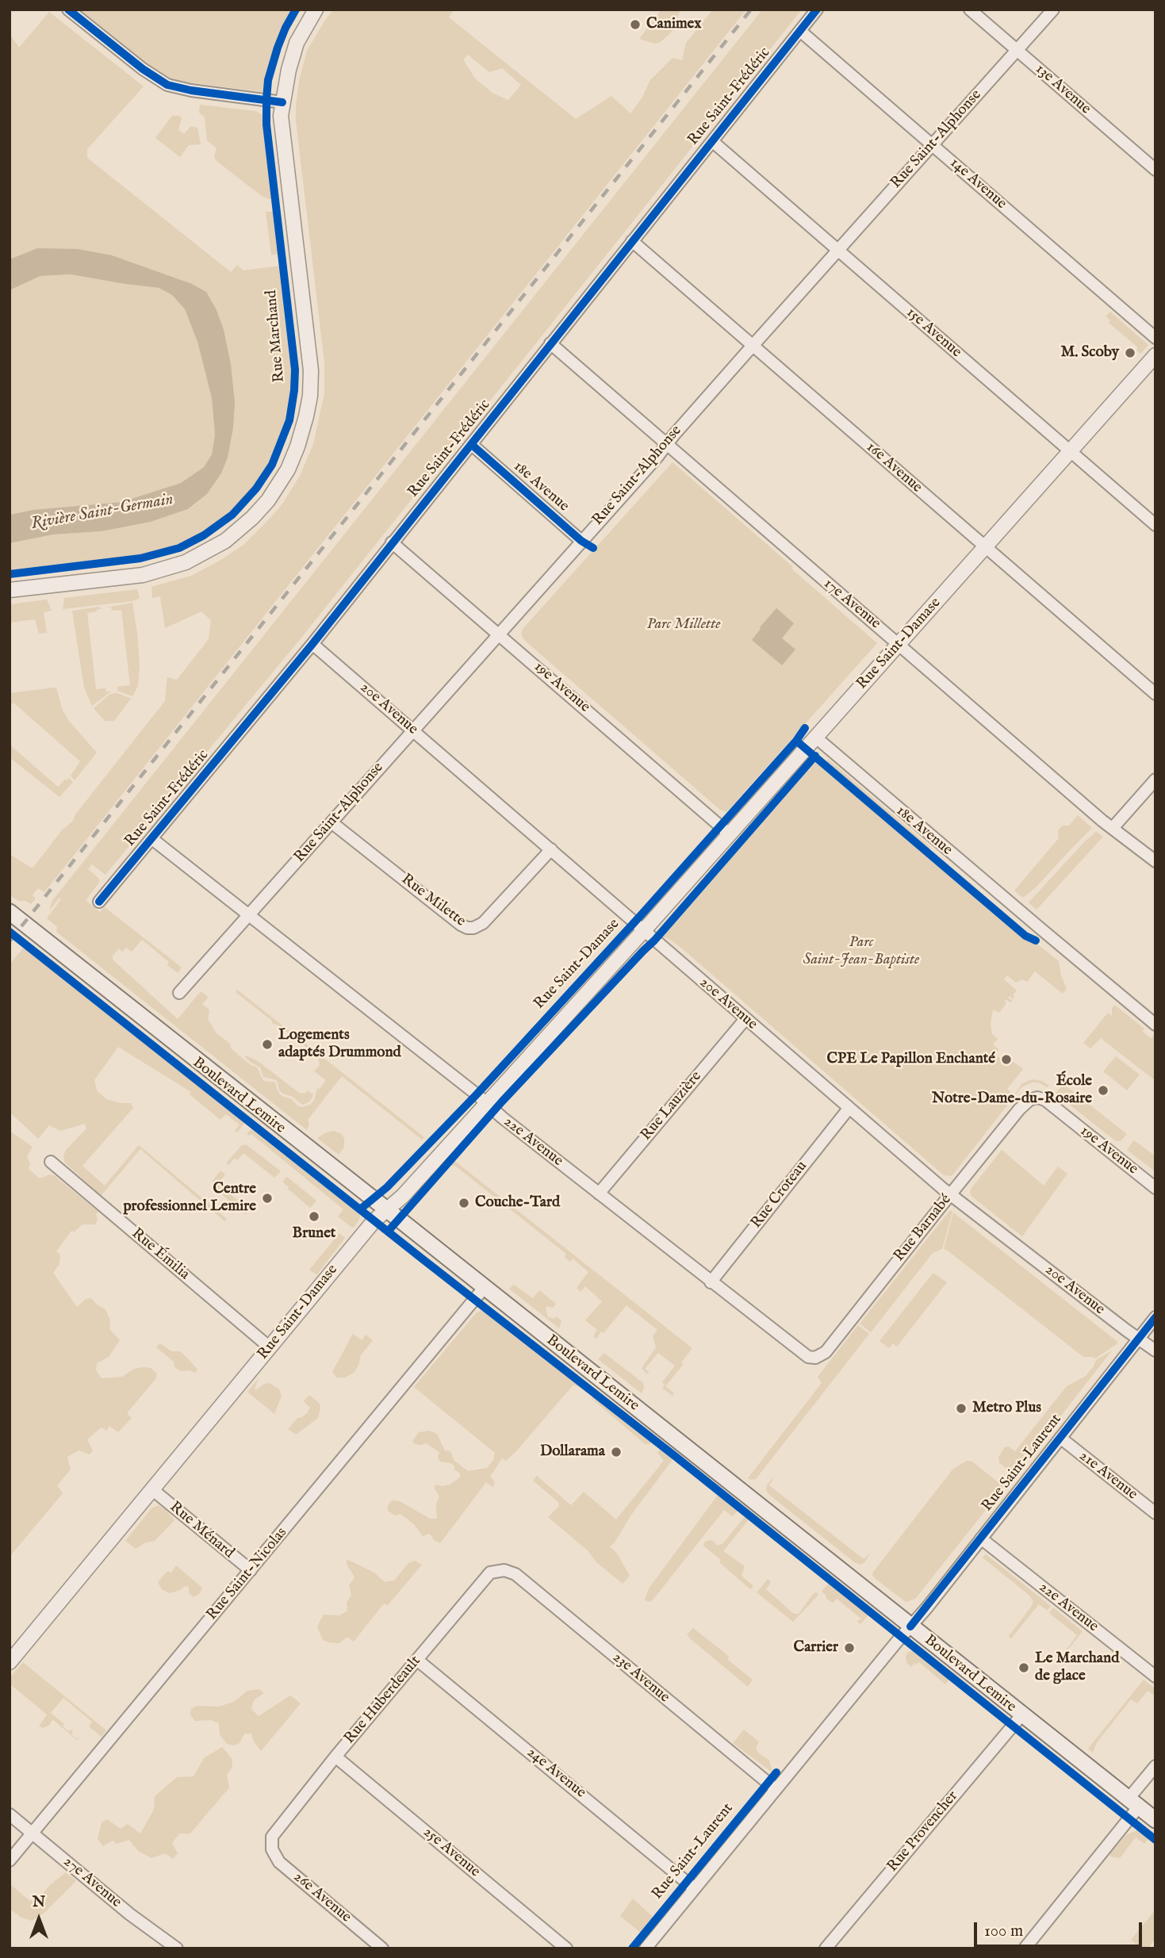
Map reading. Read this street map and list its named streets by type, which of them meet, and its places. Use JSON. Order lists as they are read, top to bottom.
{
  "streets": {
    "main road": ["Boulevard Lemire"],
    "street": [
      "13e Avenue",
      "Rue Saint-Frédéric",
      "Rue Saint-Alphonse",
      "14e Avenue",
      "15e Avenue",
      "Rue Marchand",
      "16e Avenue",
      "18e Avenue",
      "17e Avenue",
      "Rue Saint-Damase",
      "19e Avenue",
      "20e Avenue",
      "Rue Milette",
      "Rue Lauzière",
      "22e Avenue",
      "Rue Croteau",
      "Rue Barnabé",
      "Rue Émilia",
      "Rue Saint-Laurent",
      "21e Avenue",
      "Rue Ménard",
      "Rue Saint-Nicolas",
      "23e Avenue",
      "Rue Huberdeault",
      "24e Avenue",
      "Rue Provencher",
      "25e Avenue",
      "27e Avenue",
      "26e Avenue"
    ]
  },
  "crossings": [
    ["13e Avenue", "Rue Saint-Alphonse"],
    ["Rue Saint-Frédéric", "14e Avenue"],
    ["Rue Saint-Frédéric", "15e Avenue"],
    ["Rue Saint-Frédéric", "16e Avenue"],
    ["Rue Saint-Frédéric", "18e Avenue"],
    ["Rue Saint-Frédéric", "17e Avenue"],
    ["Rue Saint-Frédéric", "19e Avenue"],
    ["Rue Saint-Frédéric", "20e Avenue"],
    ["Rue Saint-Frédéric", "22e Avenue"],
    ["Rue Saint-Alphonse", "14e Avenue"],
    ["Rue Saint-Alphonse", "15e Avenue"],
    ["Rue Saint-Alphonse", "16e Avenue"],
    ["Rue Saint-Alphonse", "18e Avenue"],
    ["Rue Saint-Alphonse", "17e Avenue"],
    ["Rue Saint-Alphonse", "19e Avenue"],
    ["Rue Saint-Alphonse", "20e Avenue"],
    ["Rue Saint-Alphonse", "Rue Milette"],
    ["Rue Saint-Alphonse", "22e Avenue"],
    ["15e Avenue", "Rue Saint-Damase"],
    ["16e Avenue", "Rue Saint-Damase"],
    ["18e Avenue", "Rue Saint-Damase"],
    ["17e Avenue", "Rue Saint-Damase"],
    ["Rue Saint-Damase", "19e Avenue"],
    ["Rue Saint-Damase", "20e Avenue"],
    ["Rue Saint-Damase", "Boulevard Lemire"],
    ["Rue Saint-Damase", "22e Avenue"],
    ["Rue Saint-Damase", "Rue Émilia"],
    ["Rue Saint-Damase", "Rue Ménard"],
    ["19e Avenue", "Rue Barnabé"],
    ["20e Avenue", "Rue Milette"],
    ["20e Avenue", "Rue Lauzière"],
    ["20e Avenue", "Rue Croteau"],
    ["20e Avenue", "Rue Barnabé"],
    ["20e Avenue", "Rue Saint-Laurent"],
    ["Boulevard Lemire", "Rue Saint-Laurent"],
    ["Boulevard Lemire", "Rue Saint-Nicolas"],
    ["Boulevard Lemire", "Rue Provencher"],
    ["Rue Lauzière", "22e Avenue"],
    ["22e Avenue", "Rue Croteau"],
    ["22e Avenue", "Rue Barnabé"],
    ["22e Avenue", "Rue Saint-Laurent"],
    ["Rue Saint-Laurent", "21e Avenue"],
    ["Rue Saint-Laurent", "23e Avenue"],
    ["Rue Saint-Laurent", "24e Avenue"],
    ["Rue Ménard", "Rue Saint-Nicolas"],
    ["Rue Saint-Nicolas", "27e Avenue"],
    ["23e Avenue", "Rue Huberdeault"],
    ["Rue Huberdeault", "24e Avenue"],
    ["Rue Huberdeault", "25e Avenue"],
    ["Rue Huberdeault", "26e Avenue"]
  ],
  "water": ["Rivière Saint-Germain"],
  "parks": ["Parc Millette", "Parc Saint-Jean-Baptiste"],
  "places": [
    "Canimex",
    "M. Scoby",
    "Logements adaptés Drummond",
    "CPE Le Papillon Enchanté",
    "École Notre-Dame-du-Rosaire",
    "Centre professionnel Lemire",
    "Couche-Tard",
    "Brunet",
    "Metro Plus",
    "Dollarama",
    "Carrier",
    "Le Marchand de glace"
  ],
  "scale_bar": "100 m",
  "north": "top"
}
